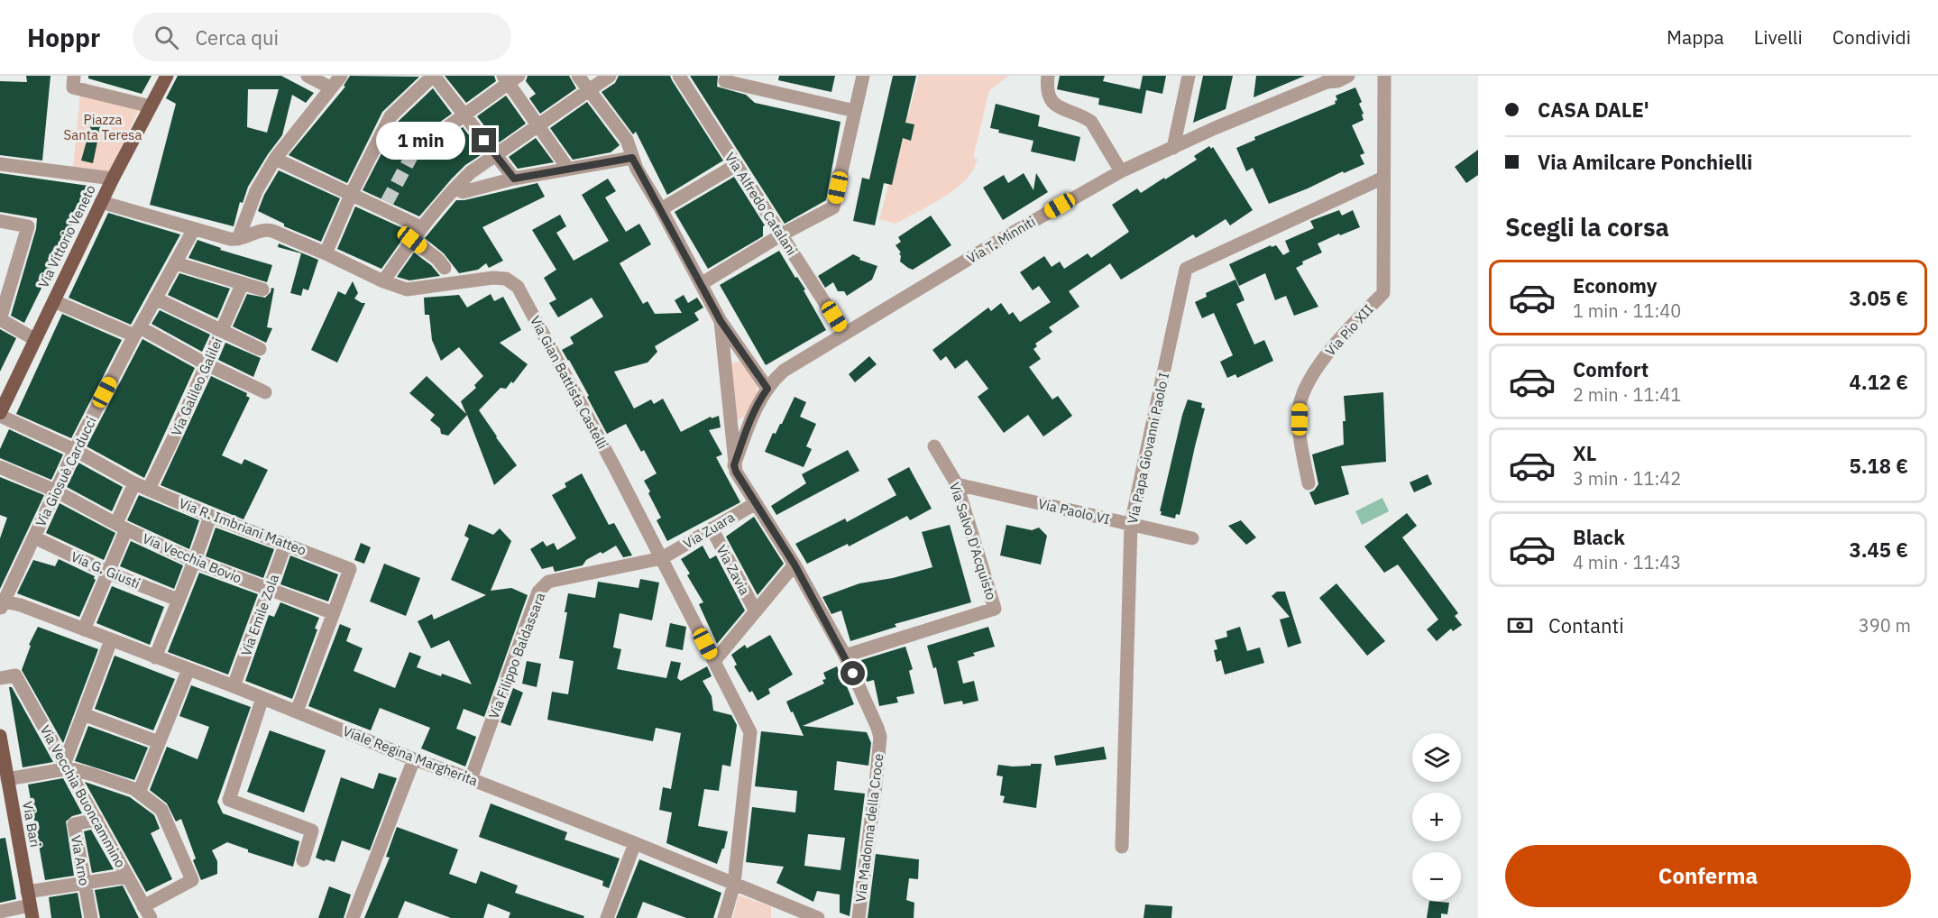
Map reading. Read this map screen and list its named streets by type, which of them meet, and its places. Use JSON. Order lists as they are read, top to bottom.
{
  "streets": {
    "main road": ["Via Vittorio Veneto", "Via Bari"],
    "street": [
      "Via Alfredo Catalani",
      "Via T. Minniti",
      "Via Pio XII",
      "Via Gian Battista Castelli",
      "Via Galileo Galilei",
      "Via Papa Giovanni Paolo I",
      "Via Giosuè Carducci",
      "Via Paolo VI",
      "Via R. Imbriani Matteo",
      "Via Zuara",
      "Via Salvo D'Acquisto",
      "Via Vecchia Bovio",
      "Via G. Giusti",
      "Via Zavia",
      "Via Emile Zola",
      "Via Filippo Baldassara",
      "Viale Regina Margherita",
      "Via Vecchia Buoncammino",
      "Via Madonna della Croce",
      "Via Arno"
    ]
  },
  "crossings": [
    ["Via Alfredo Catalani", "Via T. Minniti"],
    ["Via Vittorio Veneto", "Via Gian Battista Castelli"],
    ["Via Vittorio Veneto", "Via R. Imbriani Matteo"],
    ["Via T. Minniti", "Via Madonna della Croce"],
    ["Via Pio XII", "Via Papa Giovanni Paolo I"],
    ["Via Gian Battista Castelli", "Via Giosuè Carducci"],
    ["Via Gian Battista Castelli", "Via Zuara"],
    ["Via Gian Battista Castelli", "Via Filippo Baldassara"],
    ["Via Gian Battista Castelli", "Viale Regina Margherita"],
    ["Via Galileo Galilei", "Via R. Imbriani Matteo"],
    ["Via Papa Giovanni Paolo I", "Via Paolo VI"],
    ["Via Giosuè Carducci", "Via R. Imbriani Matteo"],
    ["Via Giosuè Carducci", "Via Vecchia Bovio"],
    ["Via Giosuè Carducci", "Via G. Giusti"],
    ["Via Giosuè Carducci", "Viale Regina Margherita"],
    ["Via Paolo VI", "Via Salvo D'Acquisto"],
    ["Via R. Imbriani Matteo", "Via Vecchia Bovio"],
    ["Via R. Imbriani Matteo", "Via Emile Zola"],
    ["Via R. Imbriani Matteo", "Viale Regina Margherita"],
    ["Via Zuara", "Via Zavia"],
    ["Via Zuara", "Via Filippo Baldassara"],
    ["Via Zuara", "Via Madonna della Croce"],
    ["Via Salvo D'Acquisto", "Via Madonna della Croce"],
    ["Via Vecchia Bovio", "Via Emile Zola"],
    ["Via Emile Zola", "Viale Regina Margherita"],
    ["Via Filippo Baldassara", "Viale Regina Margherita"],
    ["Via Vecchia Buoncammino", "Via Arno"]
  ],
  "parks": ["Piazza Santa Teresa"],
  "page": {
    "header": "Hoppr",
    "search": "Cerca qui",
    "nav": ["Mappa", "Livelli", "Condividi"],
    "banner": ["CASA DALE'", "Via Amilcare Ponchielli"],
    "bubble": "1 min",
    "heading": "Scegli la corsa",
    "list": [
      {
        "name": "Economy",
        "note": "1 min · 11:40",
        "value": "3.05 €"
      },
      {
        "name": "Comfort",
        "note": "2 min · 11:41",
        "value": "4.12 €"
      },
      {
        "name": "XL",
        "note": "3 min · 11:42",
        "value": "5.18 €"
      },
      {
        "name": "Black",
        "note": "4 min · 11:43",
        "value": "3.45 €"
      }
    ],
    "pay": ["Contanti", "390 m"],
    "map_buttons": ["+", "−"],
    "buttons": "Conferma"
  }
}
